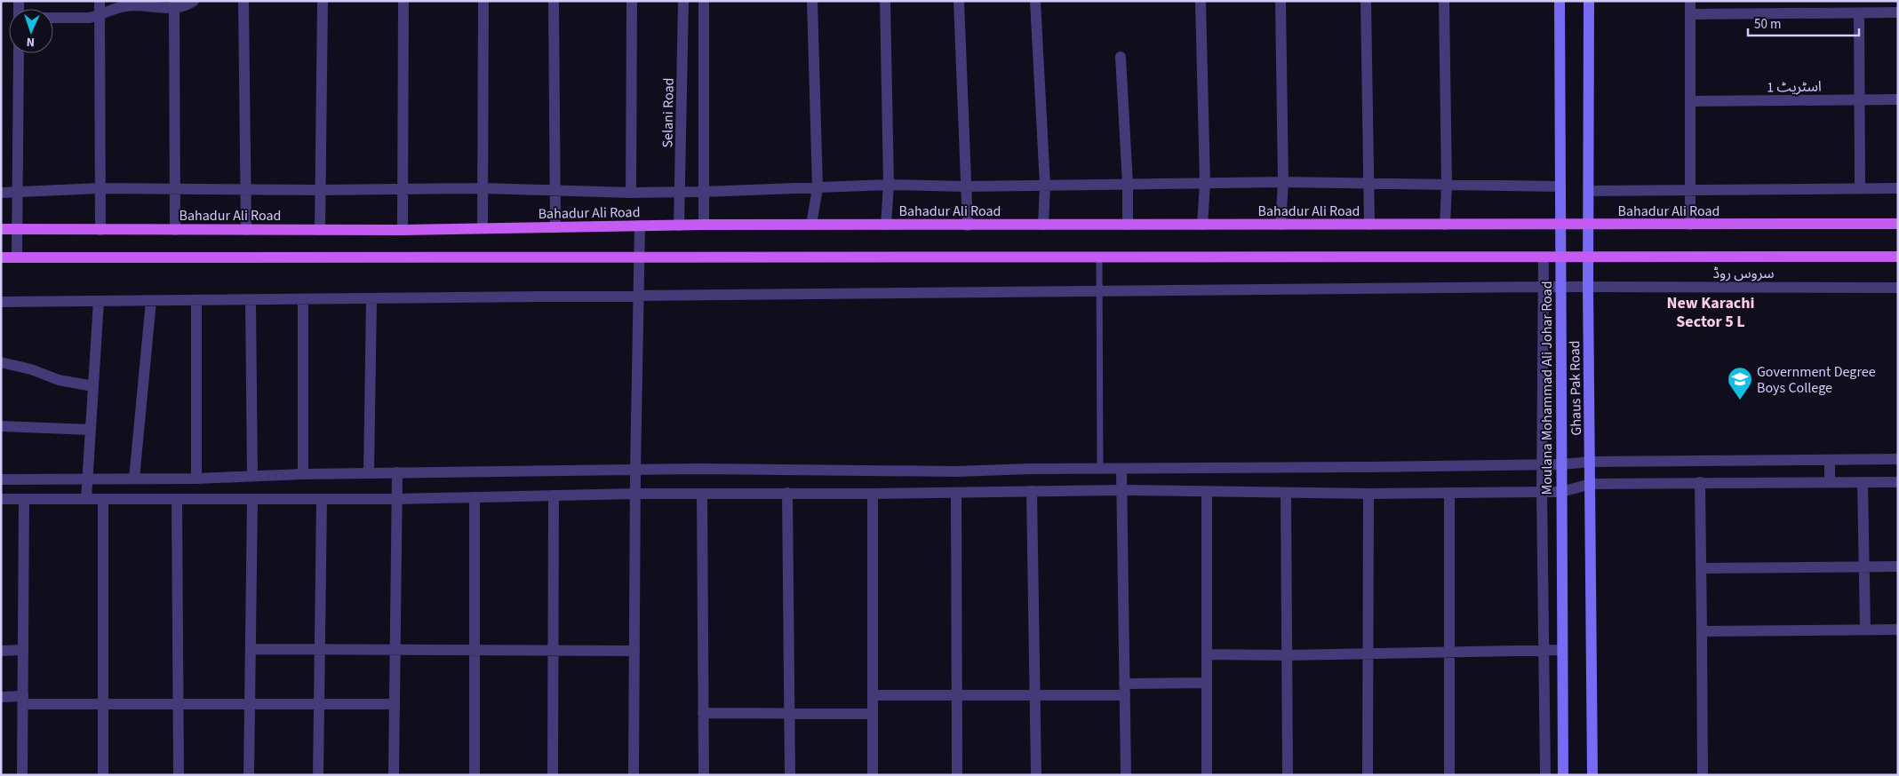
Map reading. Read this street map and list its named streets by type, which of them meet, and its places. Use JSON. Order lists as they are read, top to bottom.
{
  "streets": {
    "main road": ["Bahadur Ali Road", "Moulana Mohammad Ali Johar Road", "Ghaus Pak Road"],
    "street": ["اسٹریٹ 1", "Selani Road", "سروس روڈ"]
  },
  "crossings": [
    ["Selani Road", "Bahadur Ali Road"],
    ["Bahadur Ali Road", "Moulana Mohammad Ali Johar Road"],
    ["Bahadur Ali Road", "Ghaus Pak Road"],
    ["سروس روڈ", "Moulana Mohammad Ali Johar Road"],
    ["سروس روڈ", "Ghaus Pak Road"]
  ],
  "districts": ["New Karachi Sector 5 L"],
  "places": {
    "school or university": ["Government Degree Boys College"]
  },
  "scale_bar": "50 m",
  "north": "bottom"
}
